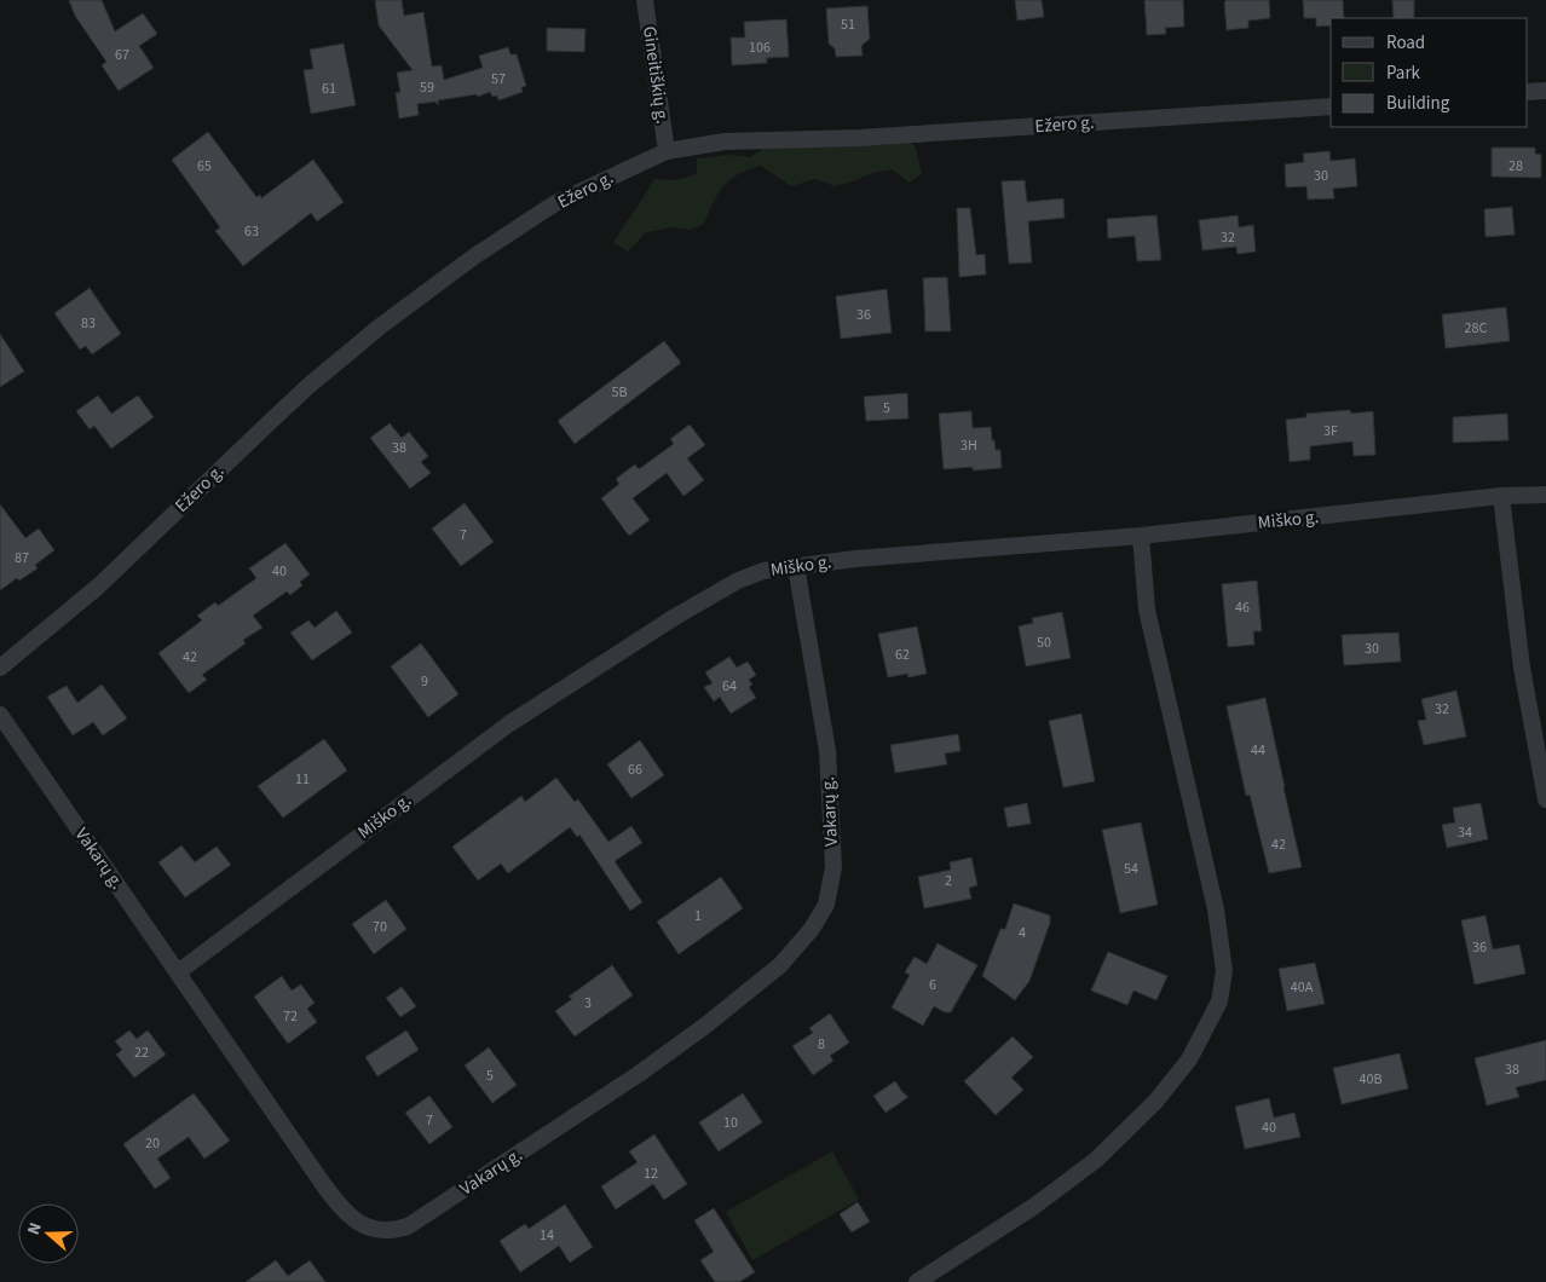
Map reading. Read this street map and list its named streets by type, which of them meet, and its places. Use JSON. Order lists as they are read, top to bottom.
{
  "streets": {
    "street": [
      "Gineitiškių g.",
      "Ežero g.",
      "Miško g.",
      "Vakarų g."
    ]
  },
  "crossings": [
    ["Gineitiškių g.", "Ežero g."],
    ["Miško g.", "Vakarų g."]
  ],
  "house_numbers": [
    "51",
    "106",
    "67",
    "57",
    "59",
    "61",
    "65",
    "28",
    "30",
    "63",
    "32",
    "36",
    "83",
    "28C",
    "5B",
    "5",
    "3F",
    "3H",
    "38",
    "7",
    "87",
    "40",
    "46",
    "50",
    "30",
    "62",
    "42",
    "9",
    "64",
    "32",
    "44",
    "66",
    "11",
    "34",
    "42",
    "54",
    "2",
    "1",
    "70",
    "4",
    "36",
    "6",
    "40A",
    "3",
    "72",
    "8",
    "22",
    "38",
    "5",
    "40B",
    "7",
    "10",
    "40",
    "20",
    "12",
    "14"
  ],
  "legend": ["Road", "Park", "Building"],
  "north": "left"
}
